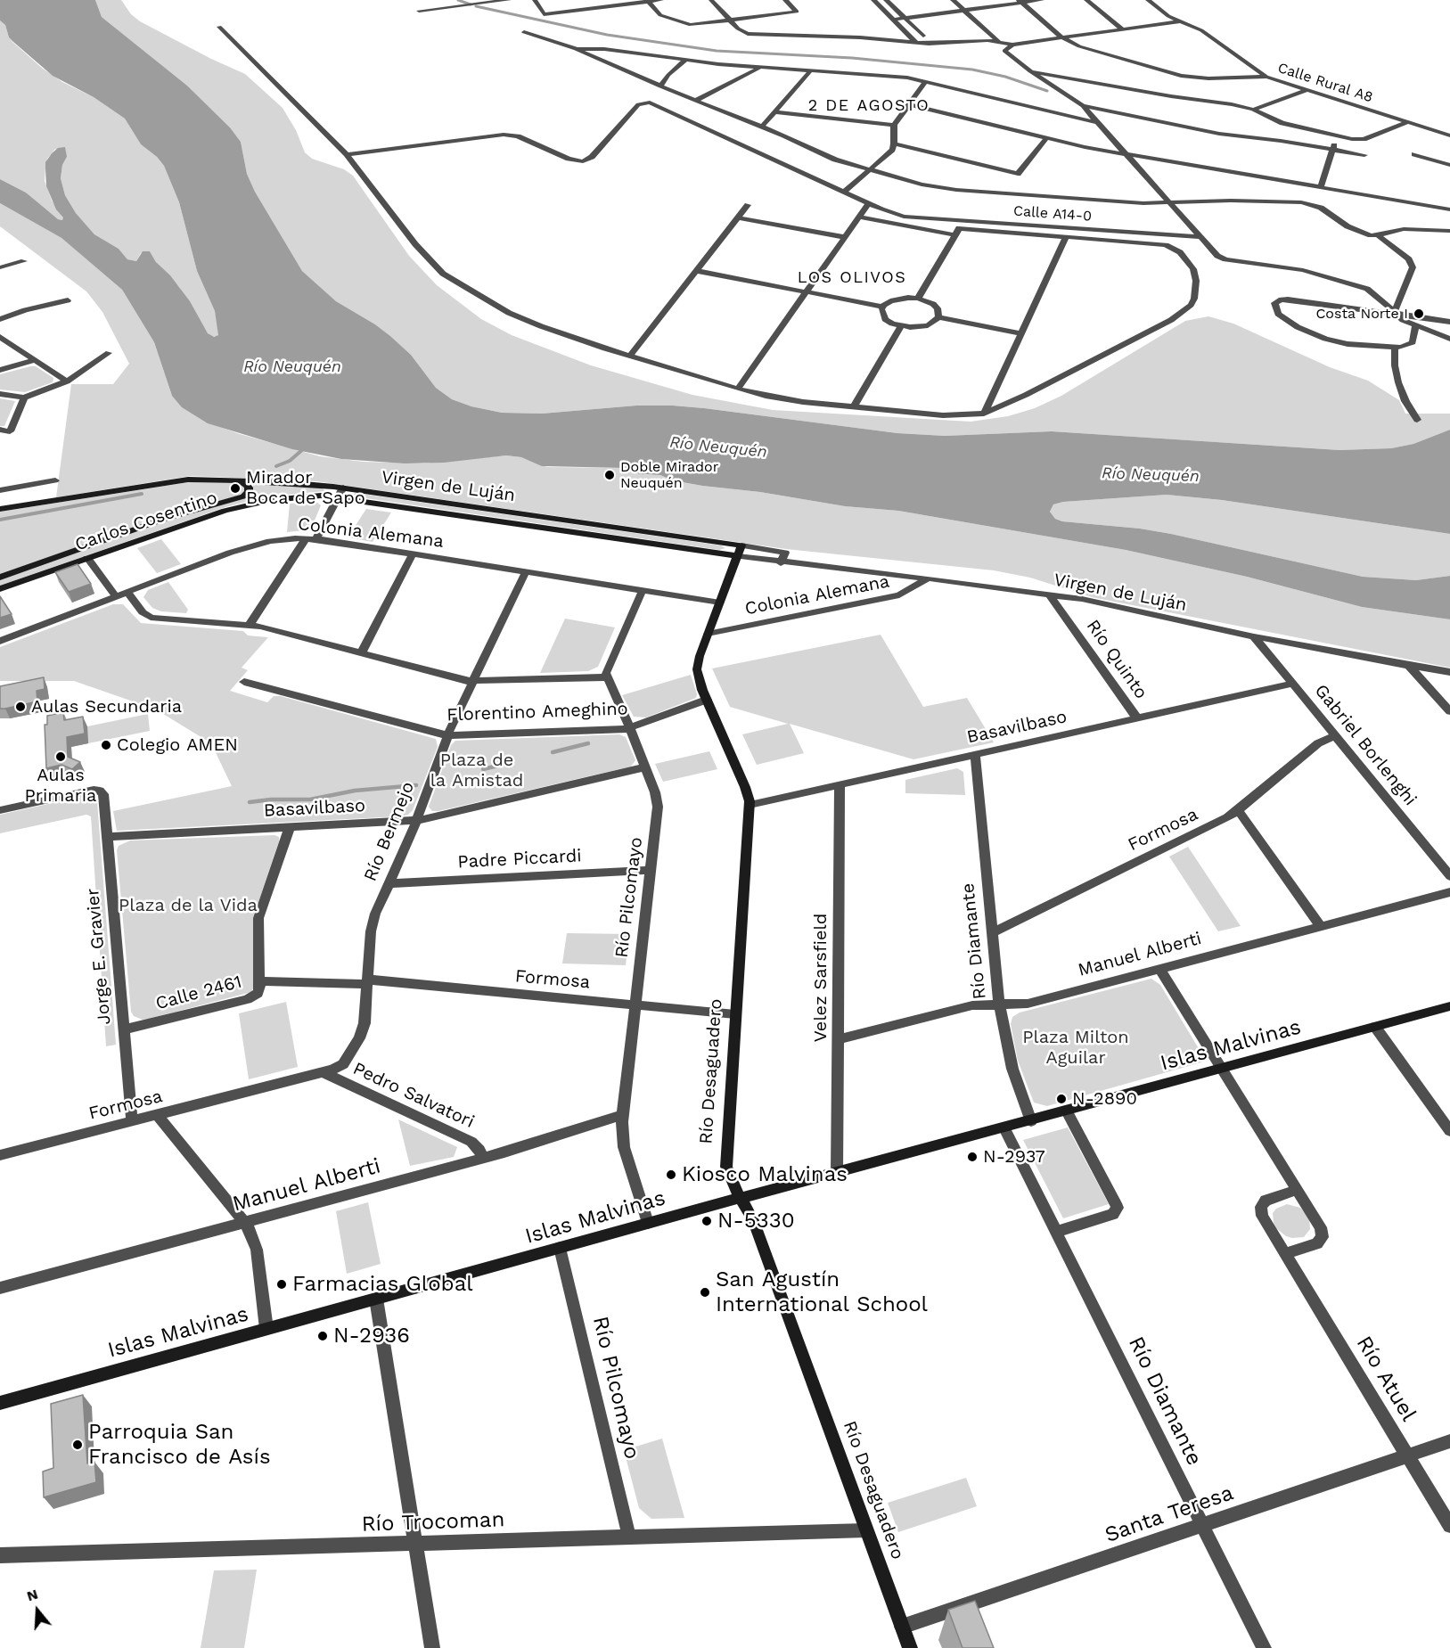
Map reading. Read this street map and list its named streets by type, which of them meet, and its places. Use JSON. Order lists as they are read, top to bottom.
{
  "streets": {
    "street": [
      "Calle Rural A8",
      "Calle A14-0",
      "Virgen de Luján",
      "Carlos Cosentino",
      "Colonia Alemana",
      "Río Quinto",
      "Florentino Ameghino",
      "Basavilbaso",
      "Gabriel Borlenghi",
      "Formosa",
      "Río Bermejo",
      "Padre Piccardi",
      "Río Pilcomayo",
      "Río Diamante",
      "Manuel Alberti",
      "Jorge E. Gravier",
      "Velez Sarsfield",
      "Calle 2461",
      "Islas Malvinas",
      "Río Desaguadero",
      "Pedro Salvatori",
      "Río Atuel",
      "Santa Teresa",
      "Río Trocoman"
    ]
  },
  "crossings": [
    ["Virgen de Luján", "Carlos Cosentino"],
    ["Virgen de Luján", "Colonia Alemana"],
    ["Virgen de Luján", "Río Quinto"],
    ["Virgen de Luján", "Gabriel Borlenghi"],
    ["Virgen de Luján", "Río Desaguadero"],
    ["Colonia Alemana", "Río Bermejo"],
    ["Colonia Alemana", "Río Desaguadero"],
    ["Río Quinto", "Basavilbaso"],
    ["Florentino Ameghino", "Río Bermejo"],
    ["Florentino Ameghino", "Río Pilcomayo"],
    ["Florentino Ameghino", "Río Desaguadero"],
    ["Basavilbaso", "Gabriel Borlenghi"],
    ["Basavilbaso", "Río Bermejo"],
    ["Basavilbaso", "Río Pilcomayo"],
    ["Basavilbaso", "Río Diamante"],
    ["Basavilbaso", "Jorge E. Gravier"],
    ["Basavilbaso", "Velez Sarsfield"],
    ["Basavilbaso", "Río Desaguadero"],
    ["Gabriel Borlenghi", "Formosa"],
    ["Formosa", "Río Bermejo"],
    ["Formosa", "Río Pilcomayo"],
    ["Formosa", "Río Diamante"],
    ["Formosa", "Jorge E. Gravier"],
    ["Formosa", "Calle 2461"],
    ["Formosa", "Río Desaguadero"],
    ["Formosa", "Pedro Salvatori"],
    ["Río Bermejo", "Padre Piccardi"],
    ["Río Bermejo", "Calle 2461"],
    ["Río Bermejo", "Pedro Salvatori"],
    ["Padre Piccardi", "Río Pilcomayo"],
    ["Río Pilcomayo", "Manuel Alberti"],
    ["Río Pilcomayo", "Islas Malvinas"],
    ["Río Pilcomayo", "Río Trocoman"],
    ["Río Diamante", "Manuel Alberti"],
    ["Río Diamante", "Islas Malvinas"],
    ["Río Diamante", "Santa Teresa"],
    ["Manuel Alberti", "Velez Sarsfield"],
    ["Manuel Alberti", "Pedro Salvatori"],
    ["Jorge E. Gravier", "Calle 2461"],
    ["Velez Sarsfield", "Islas Malvinas"],
    ["Islas Malvinas", "Río Desaguadero"],
    ["Río Desaguadero", "Santa Teresa"],
    ["Río Desaguadero", "Río Trocoman"],
    ["Río Atuel", "Santa Teresa"]
  ],
  "districts": ["2 DE AGOSTO", "LOS OLIVOS"],
  "water": ["Río Neuquén"],
  "parks": ["Plaza de la Amistad", "Plaza de la Vida", "Plaza Milton Aguilar"],
  "places": [
    "Costa Norte I",
    "Doble Mirador Neuquén",
    "Mirador Boca de Sapo",
    "Aulas Secundaria",
    "Colegio AMEN",
    "Aulas Primaria",
    "N-2890",
    "N-2937",
    "Kiosco Malvinas",
    "N-5330",
    "Farmacias Global",
    "San Agustín International School",
    "N-2936",
    "Parroquia San Francisco de Asís"
  ],
  "north": "top"
}
